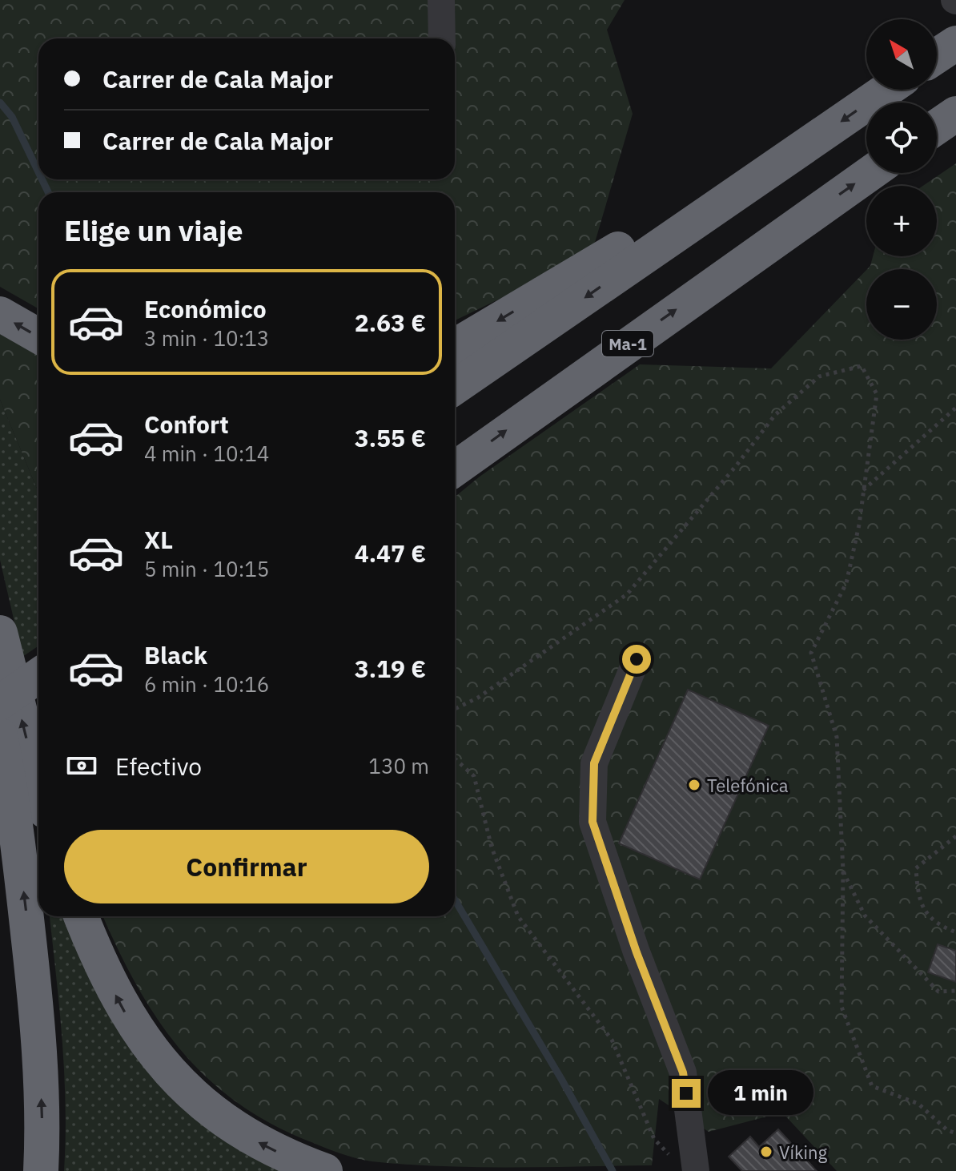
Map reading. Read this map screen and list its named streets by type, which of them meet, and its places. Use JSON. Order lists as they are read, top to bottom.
{
  "streets": {
    "highway": ["Ma-1"]
  },
  "places": ["Telefónica", "Víking"],
  "north": "top left",
  "page": {
    "map_buttons": ["+", "−"],
    "banner": ["Carrer de Cala Major", "Carrer de Cala Major"],
    "heading": "Elige un viaje",
    "list": [
      {
        "name": "Económico",
        "note": "3 min · 10:13",
        "value": "2.63 €"
      },
      {
        "name": "Confort",
        "note": "4 min · 10:14",
        "value": "3.55 €"
      },
      {
        "name": "XL",
        "note": "5 min · 10:15",
        "value": "4.47 €"
      },
      {
        "name": "Black",
        "note": "6 min · 10:16",
        "value": "3.19 €"
      }
    ],
    "pay": ["Efectivo", "130 m"],
    "buttons": "Confirmar",
    "bubble": "1 min"
  }
}
